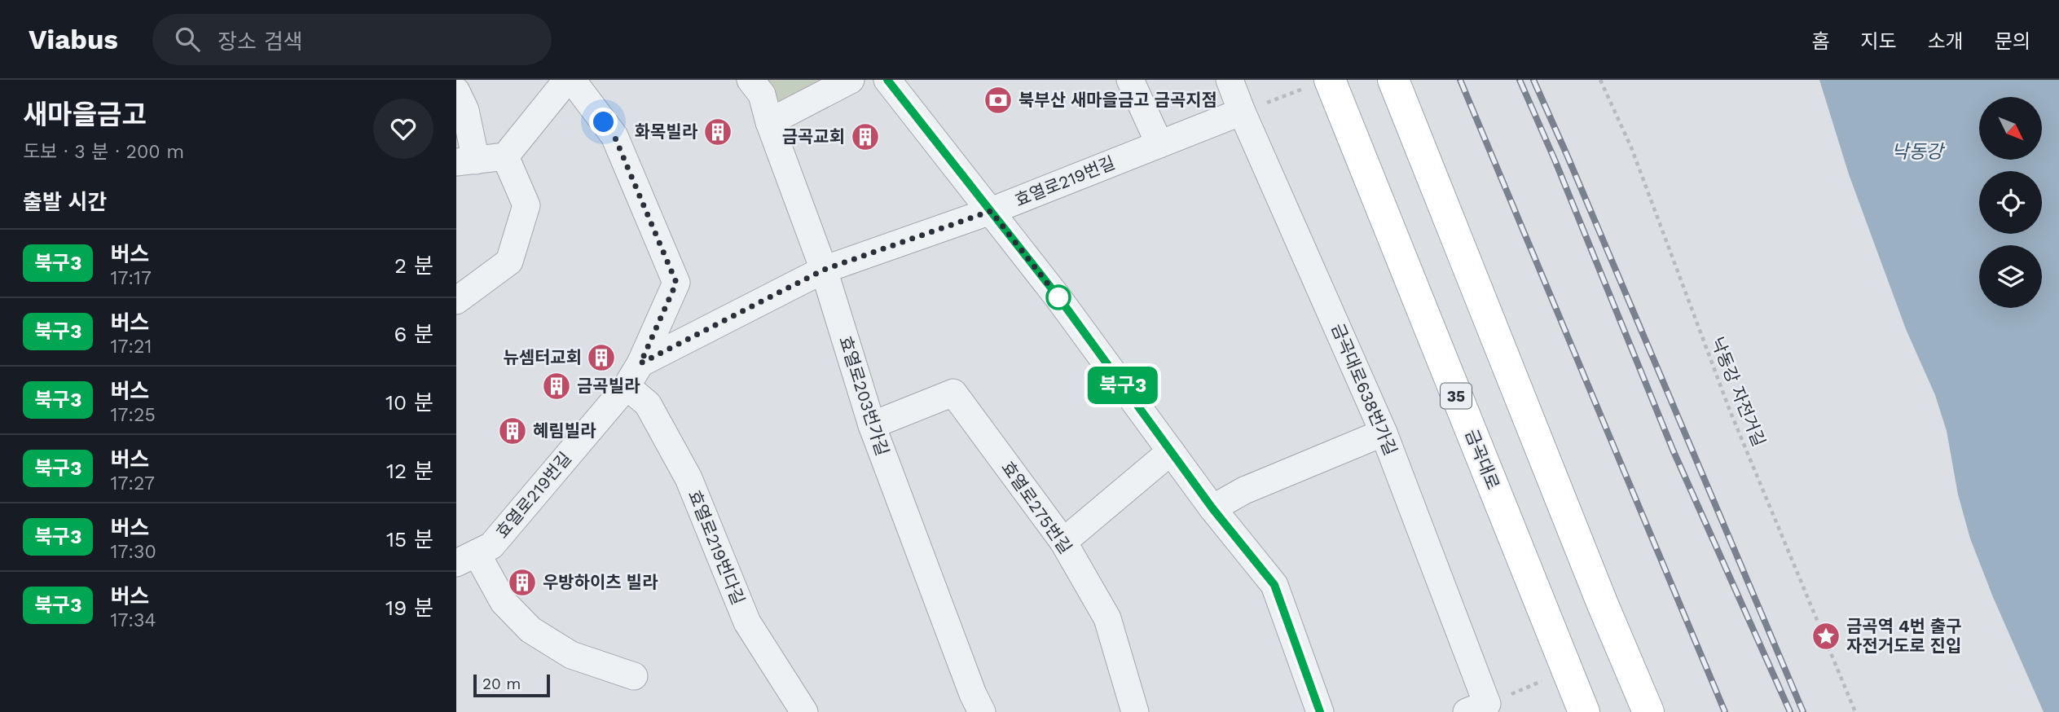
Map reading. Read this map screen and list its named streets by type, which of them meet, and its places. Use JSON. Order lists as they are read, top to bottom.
{
  "streets": {
    "main road": ["35", "금곡대로"],
    "street": [
      "효열로219번길",
      "금곡대로638번가길",
      "효열로203번가길",
      "효열로275번길",
      "효열로219번다길"
    ],
    "path": ["낙동강 자전거길"]
  },
  "crossings": [
    ["효열로219번길", "금곡대로638번가길"],
    ["효열로219번길", "효열로203번가길"],
    ["효열로219번길", "효열로219번다길"],
    ["효열로203번가길", "효열로275번길"]
  ],
  "water": ["낙동강"],
  "places": {
    "bank": ["북부산 새마을금고 금곡지점"],
    "building": [
      "화목빌라",
      "금곡교회",
      "뉴셈터교회",
      "금곡빌라",
      "혜림빌라",
      "우방하이츠 빌라"
    ],
    "place": ["금곡역 4번 출구 자전거도로 진입"]
  },
  "lines": ["bus line 북구3"],
  "scale_bar": "20 m",
  "north": "bottom right",
  "page": {
    "header": "Viabus",
    "search": "장소 검색",
    "nav": [
      "홈",
      "지도",
      "소개",
      "문의"
    ],
    "heading": [
      ["새마을금고", "도보 · 3 분 · 200 m"],
      "출발 시간"
    ],
    "on_map": "북구3",
    "list": [
      {
        "mark": "북구3",
        "name": "버스",
        "note": "17:17",
        "value": "2 분"
      },
      {
        "mark": "북구3",
        "name": "버스",
        "note": "17:21",
        "value": "6 분"
      },
      {
        "mark": "북구3",
        "name": "버스",
        "note": "17:25",
        "value": "10 분"
      },
      {
        "mark": "북구3",
        "name": "버스",
        "note": "17:27",
        "value": "12 분"
      },
      {
        "mark": "북구3",
        "name": "버스",
        "note": "17:30",
        "value": "15 분"
      },
      {
        "mark": "북구3",
        "name": "버스",
        "note": "17:34",
        "value": "19 분"
      }
    ],
    "scale": "20 m"
  }
}
